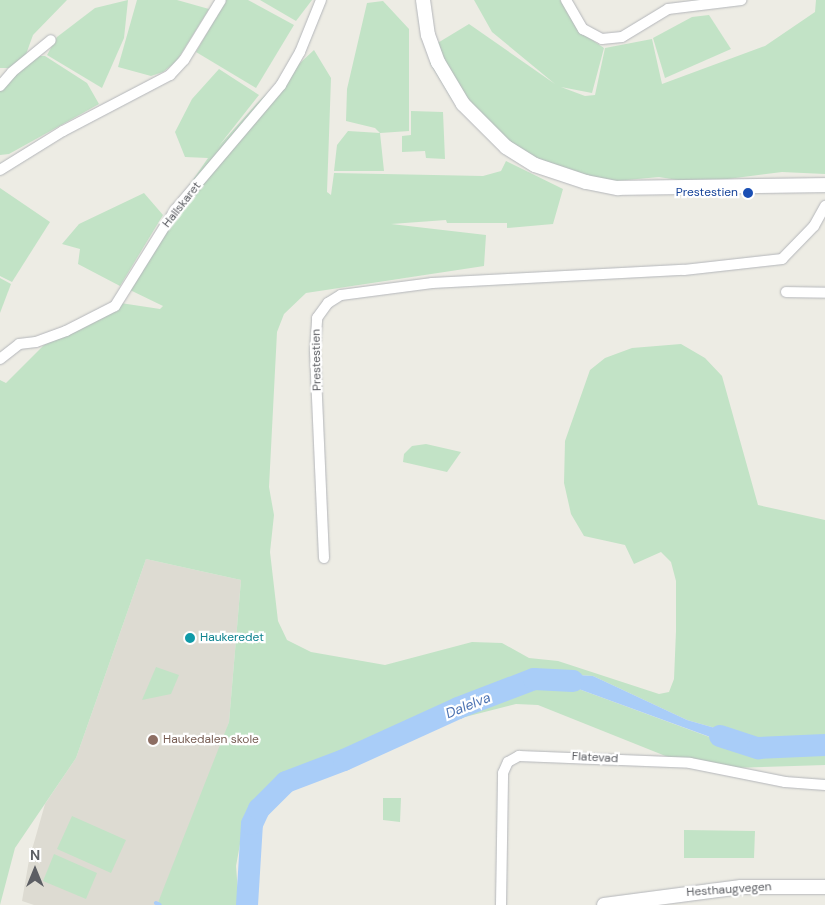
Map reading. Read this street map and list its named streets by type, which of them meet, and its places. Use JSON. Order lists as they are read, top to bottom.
{
  "streets": {
    "main road": ["Hesthaugvegen"],
    "street": ["Hallskaret", "Prestestien", "Flatevad"]
  },
  "water": ["Dalelva"],
  "places": ["Prestestien", "Haukeredet", "Haukedalen skole"],
  "north": "top"
}
